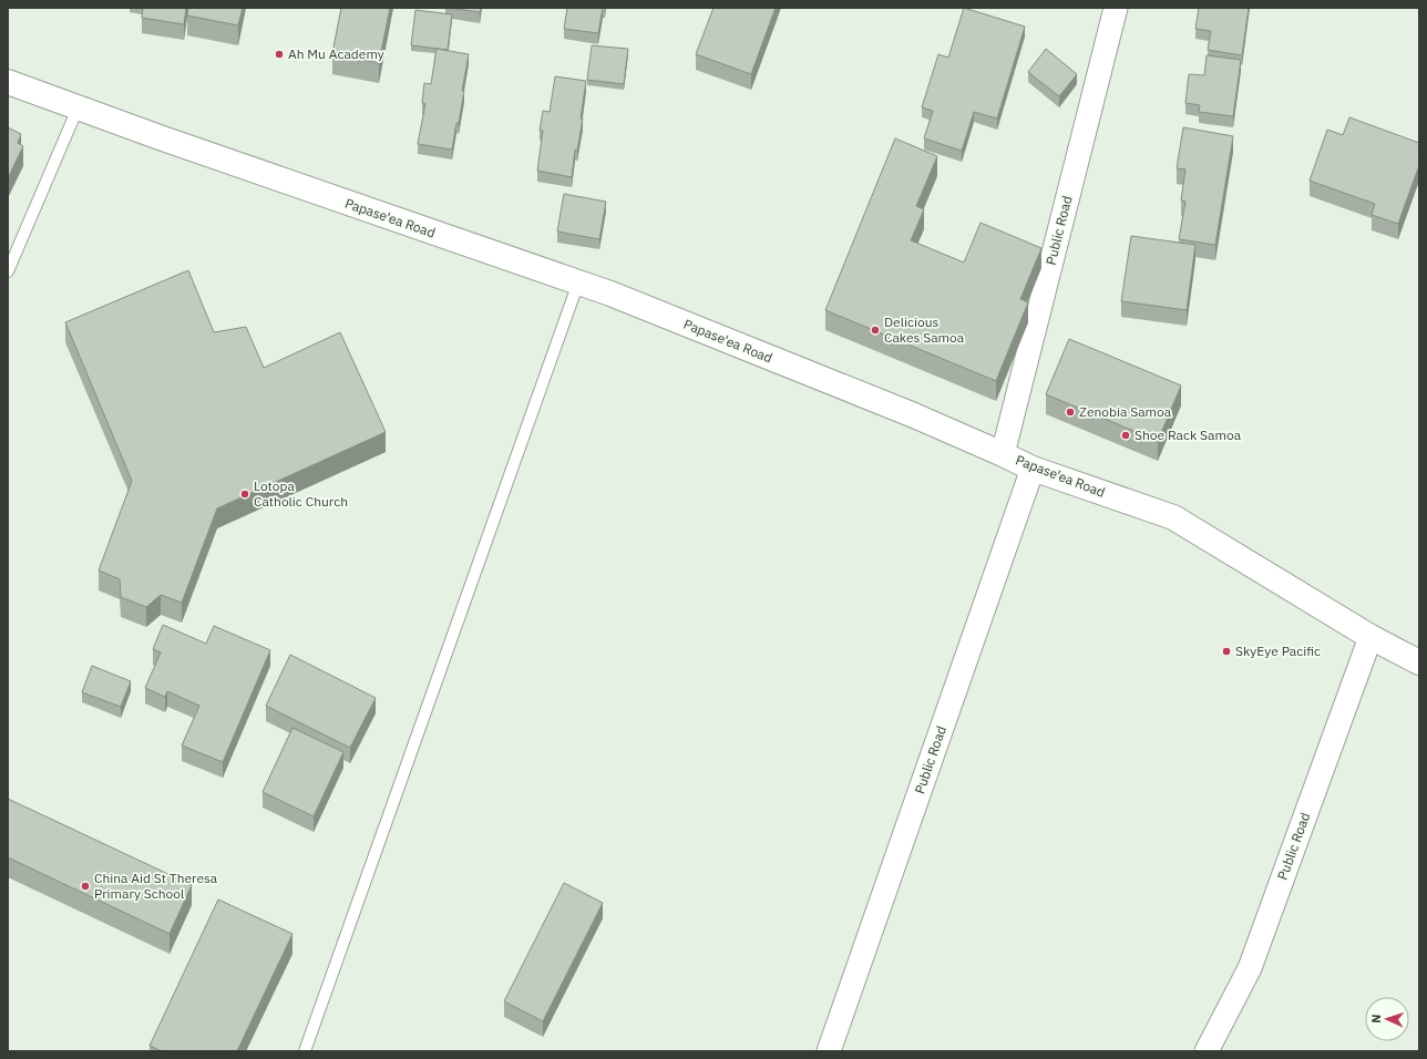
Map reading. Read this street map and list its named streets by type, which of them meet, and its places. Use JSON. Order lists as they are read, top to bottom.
{
  "streets": {
    "main road": ["Papase'ea Road"],
    "street": ["Public Road"]
  },
  "crossings": [
    ["Papase'ea Road", "Public Road"]
  ],
  "places": [
    "Ah Mu Academy",
    "Delicious Cakes Samoa",
    "Zenobia Samoa",
    "Shoe Rack Samoa",
    "Lotopa Catholic Church",
    "SkyEye Pacific",
    "China Aid St Theresa Primary School"
  ],
  "north": "left"
}
